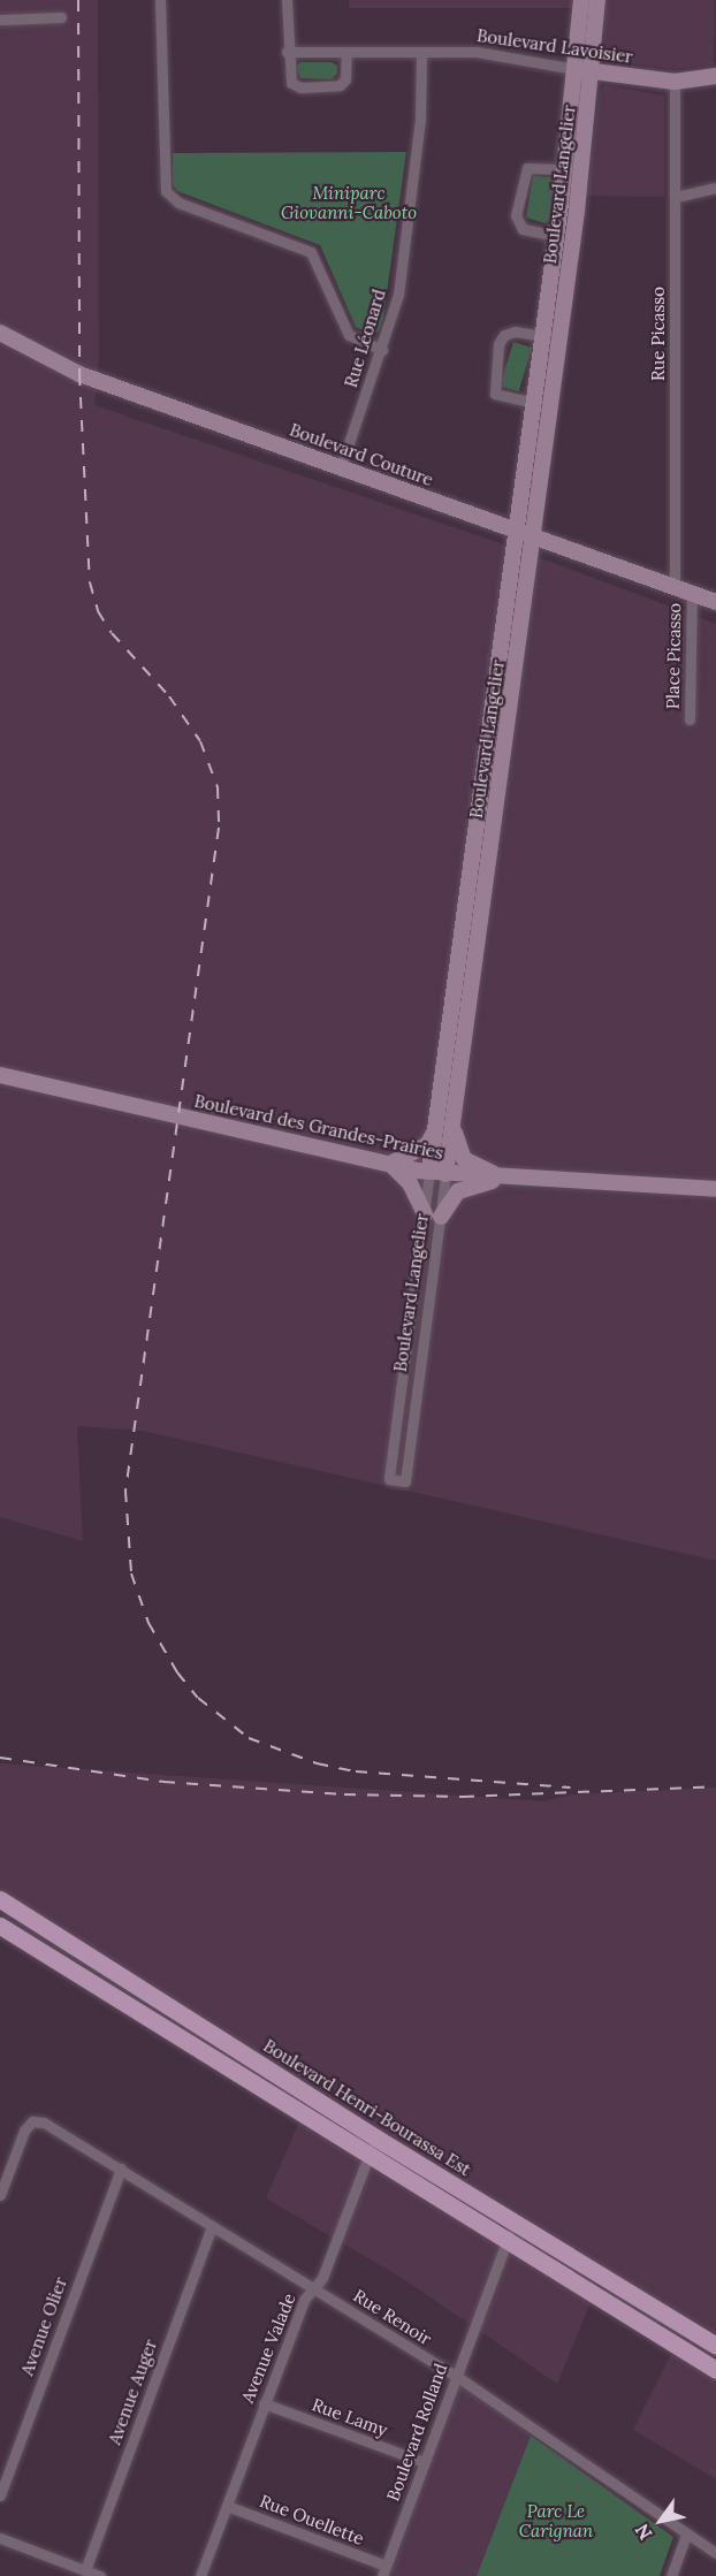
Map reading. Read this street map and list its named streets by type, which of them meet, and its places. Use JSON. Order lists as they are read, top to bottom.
{
  "streets": {
    "main road": [
      "Boulevard Lavoisier",
      "Boulevard Langelier",
      "Boulevard Couture",
      "Boulevard des Grandes-Prairies",
      "Boulevard Henri-Bourassa Est"
    ],
    "street": [
      "Rue Picasso",
      "Rue Léonard",
      "Place Picasso",
      "Rue Renoir",
      "Avenue Olier",
      "Avenue Valade",
      "Avenue Auger",
      "Rue Lamy",
      "Boulevard Rolland",
      "Rue Ouellette"
    ]
  },
  "crossings": [
    ["Boulevard Lavoisier", "Boulevard Langelier"],
    ["Boulevard Lavoisier", "Rue Picasso"],
    ["Boulevard Lavoisier", "Rue Léonard"],
    ["Boulevard Langelier", "Boulevard Couture"],
    ["Boulevard Langelier", "Boulevard des Grandes-Prairies"],
    ["Rue Picasso", "Boulevard Couture"],
    ["Rue Léonard", "Boulevard Couture"],
    ["Boulevard Couture", "Place Picasso"],
    ["Boulevard Henri-Bourassa Est", "Avenue Valade"],
    ["Boulevard Henri-Bourassa Est", "Boulevard Rolland"],
    ["Rue Renoir", "Avenue Olier"],
    ["Rue Renoir", "Avenue Valade"],
    ["Rue Renoir", "Avenue Auger"],
    ["Rue Renoir", "Boulevard Rolland"],
    ["Avenue Valade", "Rue Lamy"],
    ["Avenue Valade", "Rue Ouellette"],
    ["Rue Lamy", "Boulevard Rolland"],
    ["Boulevard Rolland", "Rue Ouellette"]
  ],
  "parks": ["Miniparc Giovanni-Caboto", "Parc Le Carignan"],
  "north": "bottom left"
}
